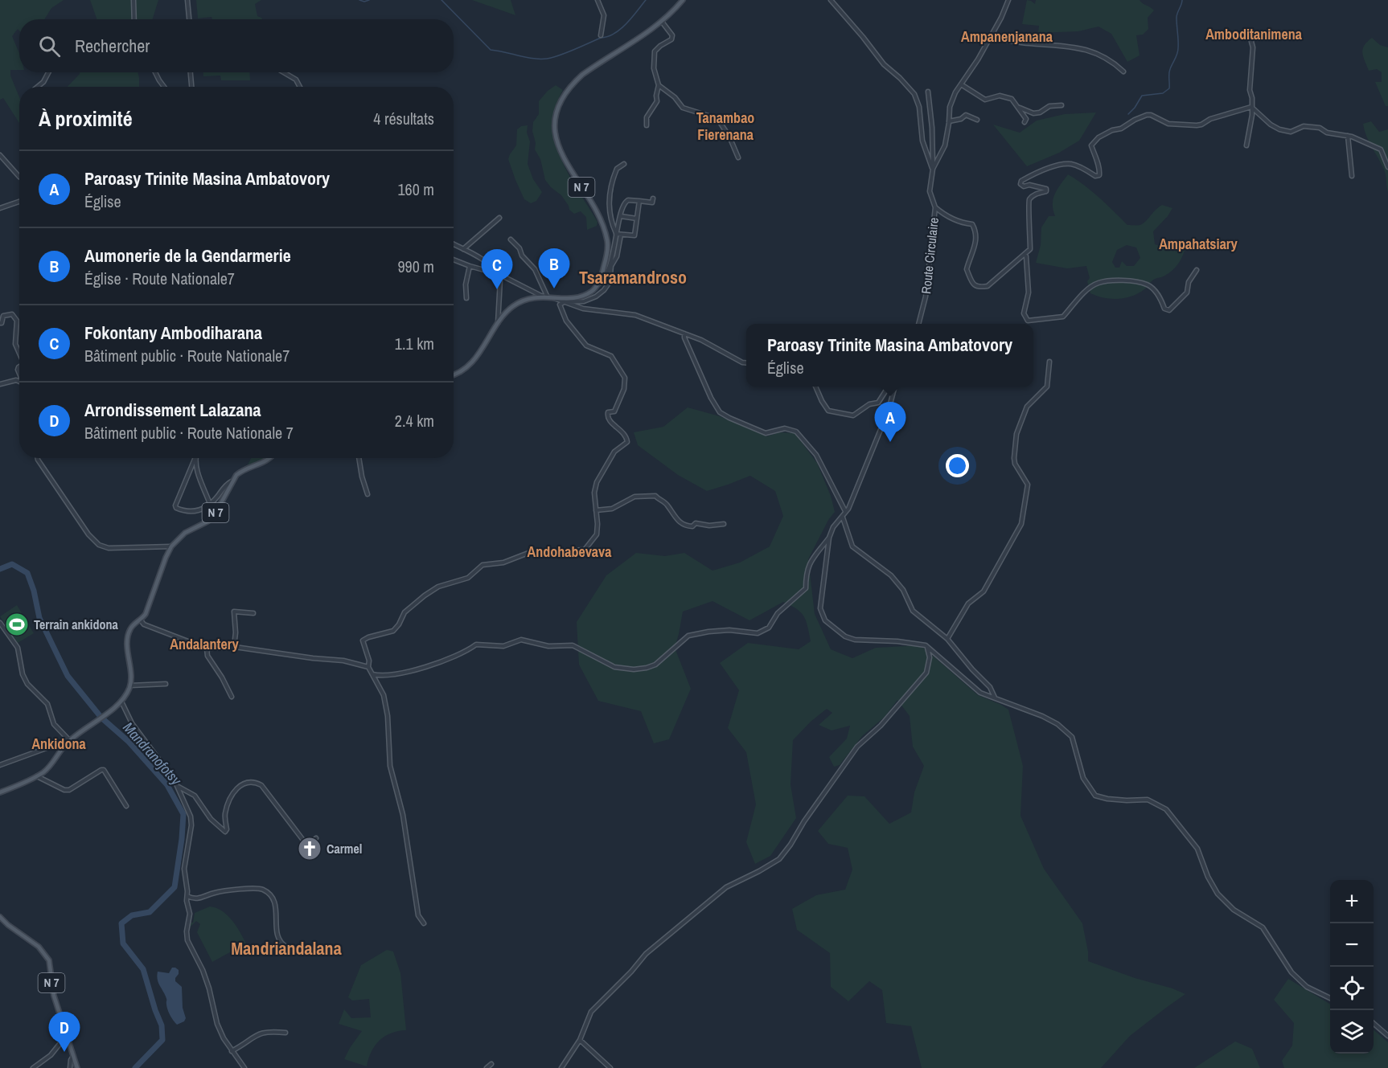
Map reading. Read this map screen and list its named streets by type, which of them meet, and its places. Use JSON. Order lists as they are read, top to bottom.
{
  "streets": {
    "main road": ["N 7"],
    "street": ["Route Circulaire"]
  },
  "districts": [
    "Amboditanimena",
    "Ampanenjanana",
    "Tanambao Fierenana",
    "Ampahatsiary",
    "Tsaramandroso",
    "Andohabevava",
    "Andalantery",
    "Ankidona",
    "Mandriandalana"
  ],
  "water": ["Mandranofotsy"],
  "places": {
    "sports": ["Terrain ankidona"],
    "church": ["Carmel"]
  },
  "page": {
    "search": "Rechercher",
    "heading": ["À proximité", "4 résultats"],
    "list": [
      {
        "mark": "A",
        "name": "Paroasy Trinite Masina Ambatovory",
        "note": "Église",
        "value": "160 m"
      },
      {
        "mark": "B",
        "name": "Aumonerie de la Gendarmerie",
        "note": "Église · Route Nationale7",
        "value": "990 m"
      },
      {
        "mark": "C",
        "name": "Fokontany Ambodiharana",
        "note": "Bâtiment public · Route Nationale7",
        "value": "1.1 km"
      },
      {
        "mark": "D",
        "name": "Arrondissement Lalazana",
        "note": "Bâtiment public · Route Nationale 7",
        "value": "2.4 km"
      }
    ],
    "pins": [
      "B",
      "C",
      "A",
      "D"
    ],
    "popup": ["Paroasy Trinite Masina Ambatovory", "Église"],
    "map_buttons": ["+", "−"]
  }
}
